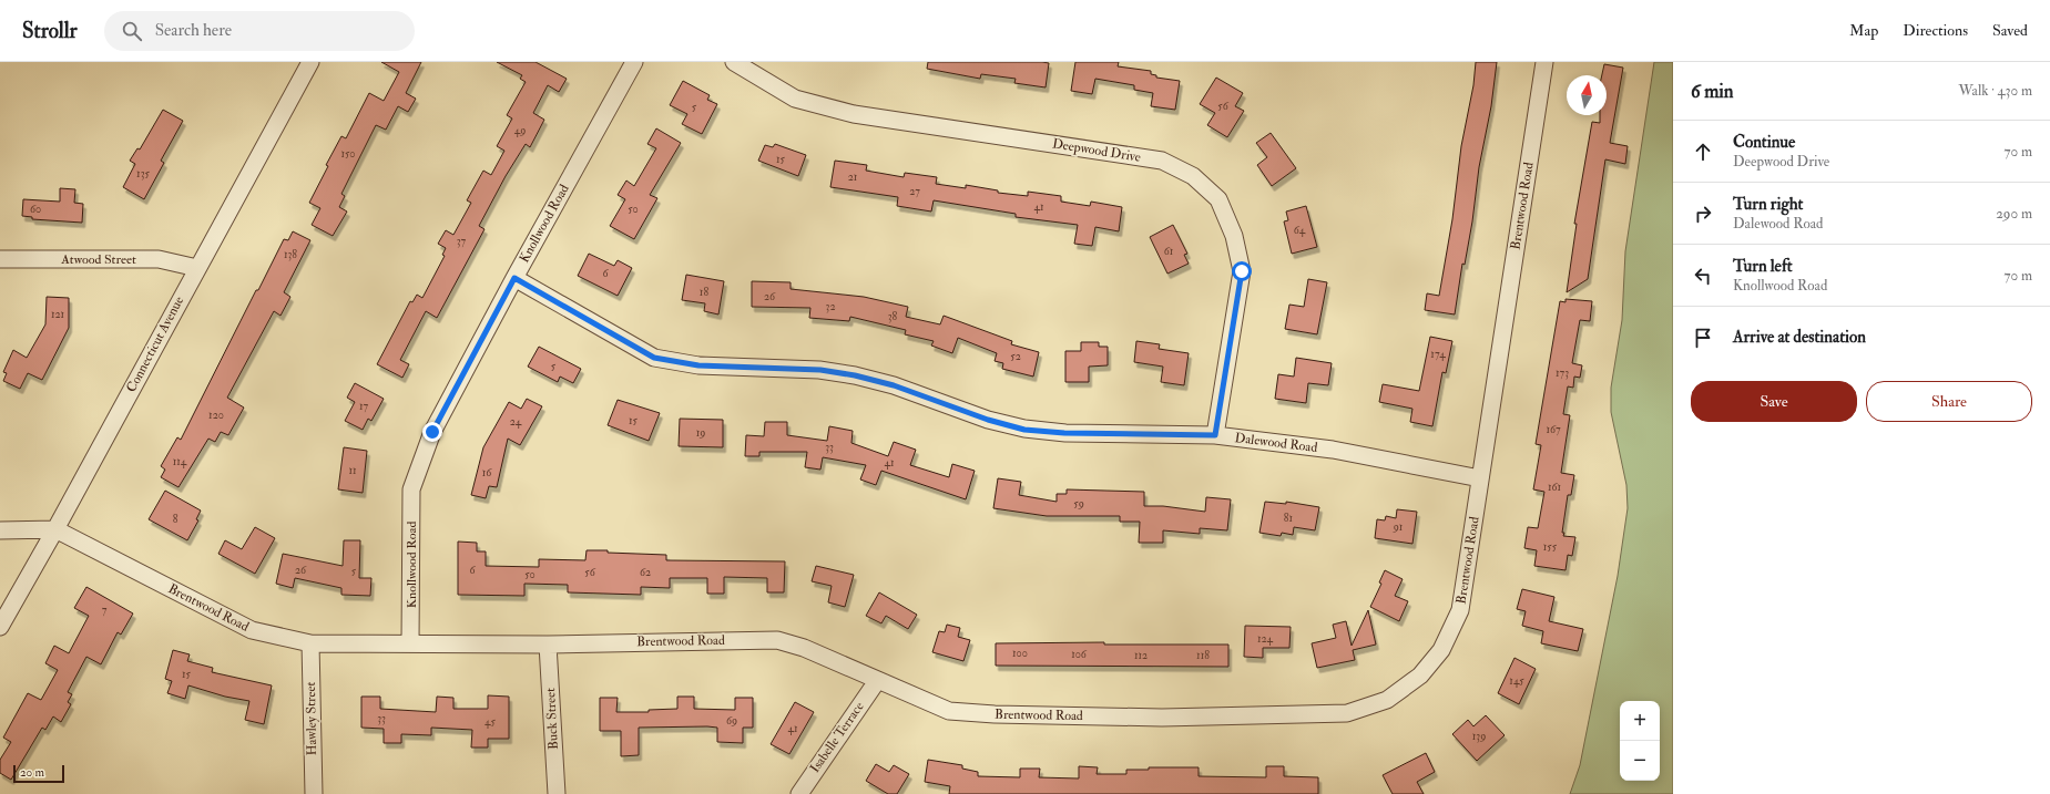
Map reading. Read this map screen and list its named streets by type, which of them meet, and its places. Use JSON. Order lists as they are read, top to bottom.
{
  "streets": {
    "street": [
      "Deepwood Drive",
      "Brentwood Road",
      "Knollwood Road",
      "Atwood Street",
      "Connecticut Avenue",
      "Dalewood Road",
      "Hawley Street",
      "Buck Street",
      "Isabelle Terrace"
    ]
  },
  "crossings": [
    ["Deepwood Drive", "Dalewood Road"],
    ["Brentwood Road", "Knollwood Road"],
    ["Brentwood Road", "Connecticut Avenue"],
    ["Brentwood Road", "Dalewood Road"],
    ["Brentwood Road", "Hawley Street"],
    ["Brentwood Road", "Buck Street"],
    ["Brentwood Road", "Isabelle Terrace"],
    ["Knollwood Road", "Dalewood Road"],
    ["Atwood Street", "Connecticut Avenue"]
  ],
  "house_numbers": [
    "56",
    "5",
    "49",
    "150",
    "15",
    "135",
    "21",
    "27",
    "41",
    "60",
    "50",
    "64",
    "37",
    "61",
    "138",
    "6",
    "18",
    "26",
    "32",
    "121",
    "38",
    "174",
    "52",
    "5",
    "173",
    "17",
    "120",
    "15",
    "24",
    "167",
    "19",
    "33",
    "114",
    "41",
    "11",
    "16",
    "161",
    "59",
    "81",
    "8",
    "91",
    "155",
    "26",
    "6",
    "5",
    "56",
    "62",
    "50",
    "7",
    "124",
    "100",
    "106",
    "112",
    "118",
    "15",
    "145",
    "33",
    "69",
    "45",
    "41",
    "139"
  ],
  "scale_bar": "20 m",
  "north": "top",
  "page": {
    "header": "Strollr",
    "search": "Search here",
    "nav": ["Map", "Directions", "Saved"],
    "heading": ["6 min", "Walk · 430 m"],
    "list": [
      ["Continue", "Deepwood Drive", "70 m"],
      ["Turn right", "Dalewood Road", "290 m"],
      ["Turn left", "Knollwood Road", "70 m"],
      "Arrive at destination"
    ],
    "buttons": ["Save", "Share"],
    "map_buttons": ["+", "−"],
    "scale": "20 m"
  }
}
